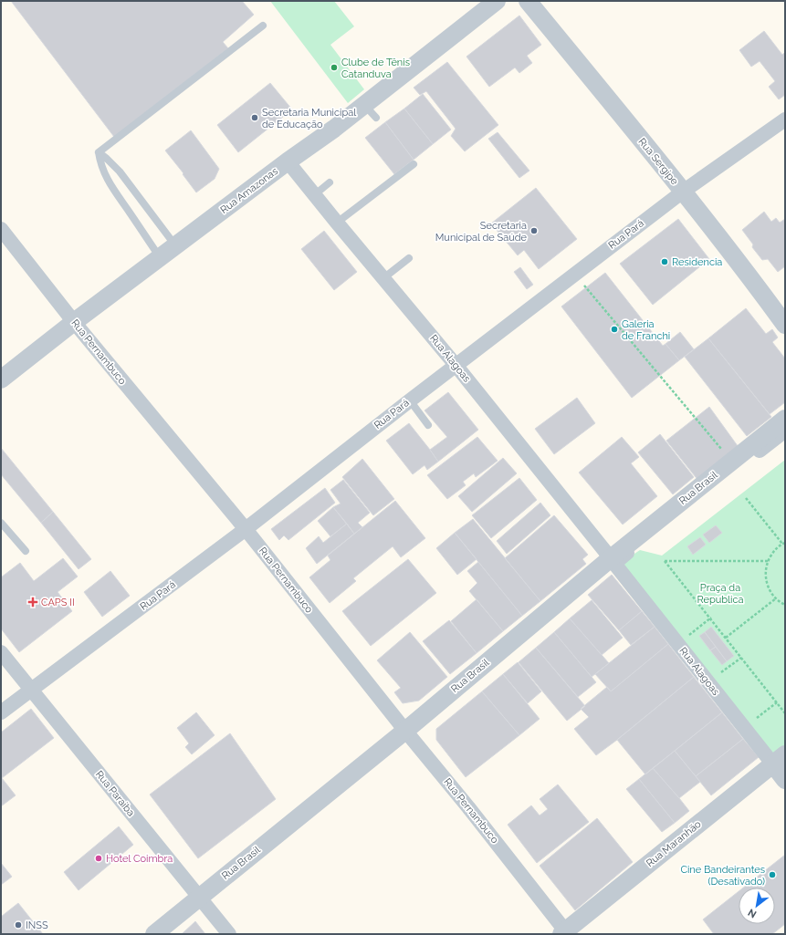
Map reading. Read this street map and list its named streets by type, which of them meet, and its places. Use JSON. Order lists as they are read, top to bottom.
{
  "streets": {
    "street": [
      "Rua Sergipe",
      "Rua Amazonas",
      "Rua Pará",
      "Rua Pernambuco",
      "Rua Alagoas",
      "Rua Brasil",
      "Rua Paraiba",
      "Rua Maranhão"
    ]
  },
  "crossings": [
    ["Rua Sergipe", "Rua Pará"],
    ["Rua Amazonas", "Rua Pernambuco"],
    ["Rua Amazonas", "Rua Alagoas"],
    ["Rua Pará", "Rua Pernambuco"],
    ["Rua Pará", "Rua Alagoas"],
    ["Rua Pará", "Rua Paraiba"],
    ["Rua Pernambuco", "Rua Brasil"],
    ["Rua Pernambuco", "Rua Maranhão"],
    ["Rua Alagoas", "Rua Brasil"],
    ["Rua Alagoas", "Rua Maranhão"],
    ["Rua Brasil", "Rua Paraiba"]
  ],
  "parks": ["Praça da Republica"],
  "places": {
    "other": [
      "Clube de Tênis Catanduva",
      "Secretaria Municipal de Educação",
      "Secretaria Municipal de Saúde",
      "Residencia",
      "Galeria de Franchi",
      "Hotel Coimbra",
      "Cine Bandeirantes (Desativado)",
      "INSS"
    ],
    "health": ["CAPS II"]
  },
  "north": "bottom left"
}
